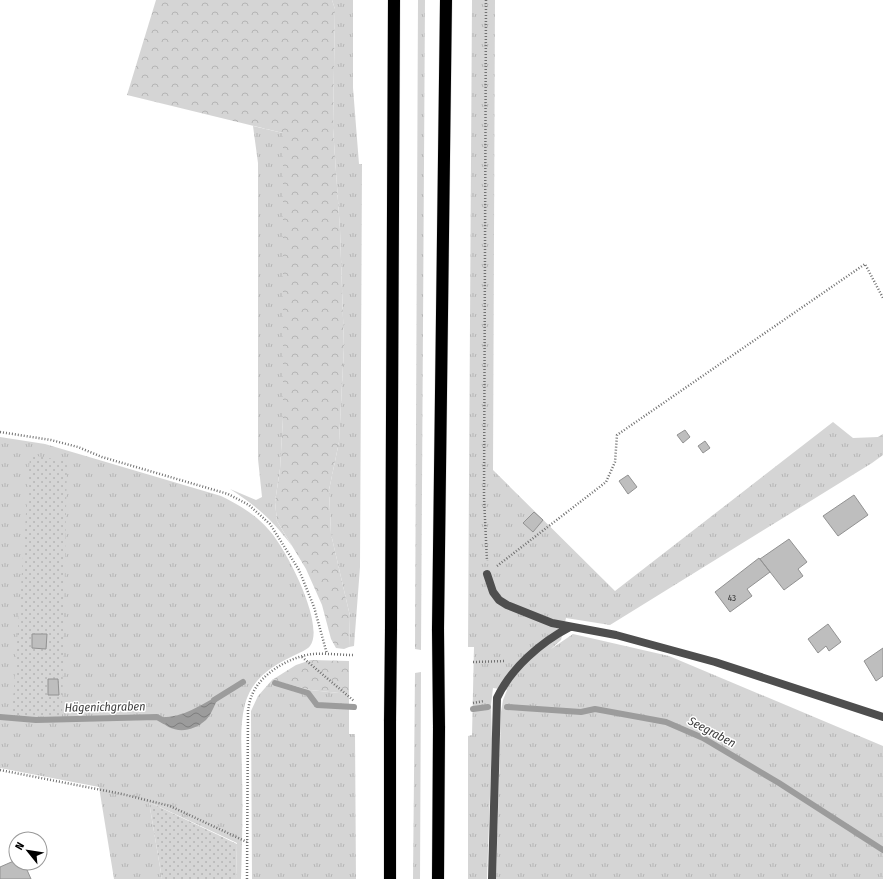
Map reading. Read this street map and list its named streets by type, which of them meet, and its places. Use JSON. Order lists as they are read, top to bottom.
{
  "water": ["Hägenichgraben", "Seegraben"],
  "house_numbers": ["43"],
  "north": "top left"
}
